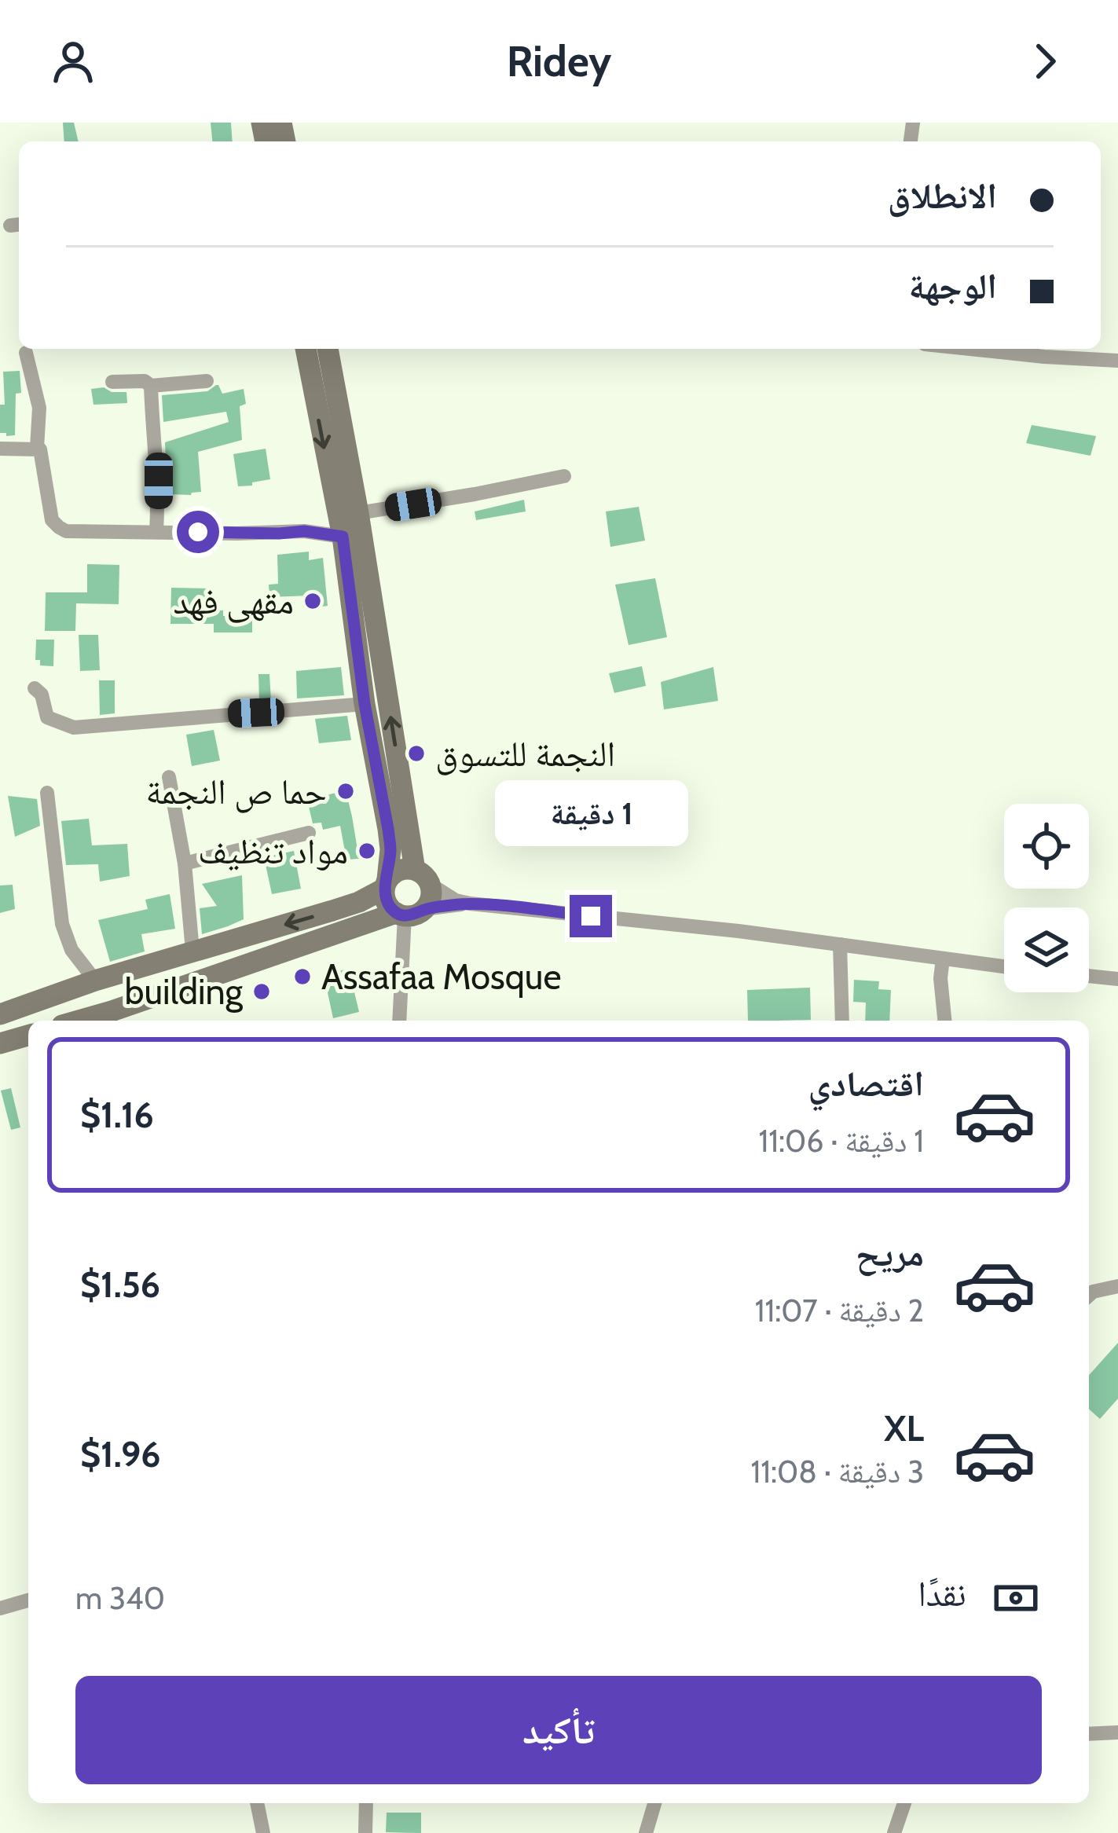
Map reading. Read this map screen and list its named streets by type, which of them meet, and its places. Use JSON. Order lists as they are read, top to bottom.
{
  "places": [
    "مقهى فهد",
    "النجمة للتسوق",
    "حما ص النجمة",
    "مواد تنظيف",
    "Assafaa Mosque",
    "building"
  ],
  "page": {
    "header": "Ridey",
    "banner": ["الانطلاق", "الوجهة"],
    "bubble": "1 دقيقة",
    "list": [
      {
        "name": "اقتصادي",
        "note": "1 دقيقة · 11:06",
        "value": "$1.16"
      },
      {
        "name": "مريح",
        "note": "2 دقيقة · 11:07",
        "value": "$1.56"
      },
      {
        "name": "XL",
        "note": "3 دقيقة · 11:08",
        "value": "$1.96"
      }
    ],
    "pay": ["نقدًا", "340 m"],
    "buttons": "تأكيد"
  }
}
